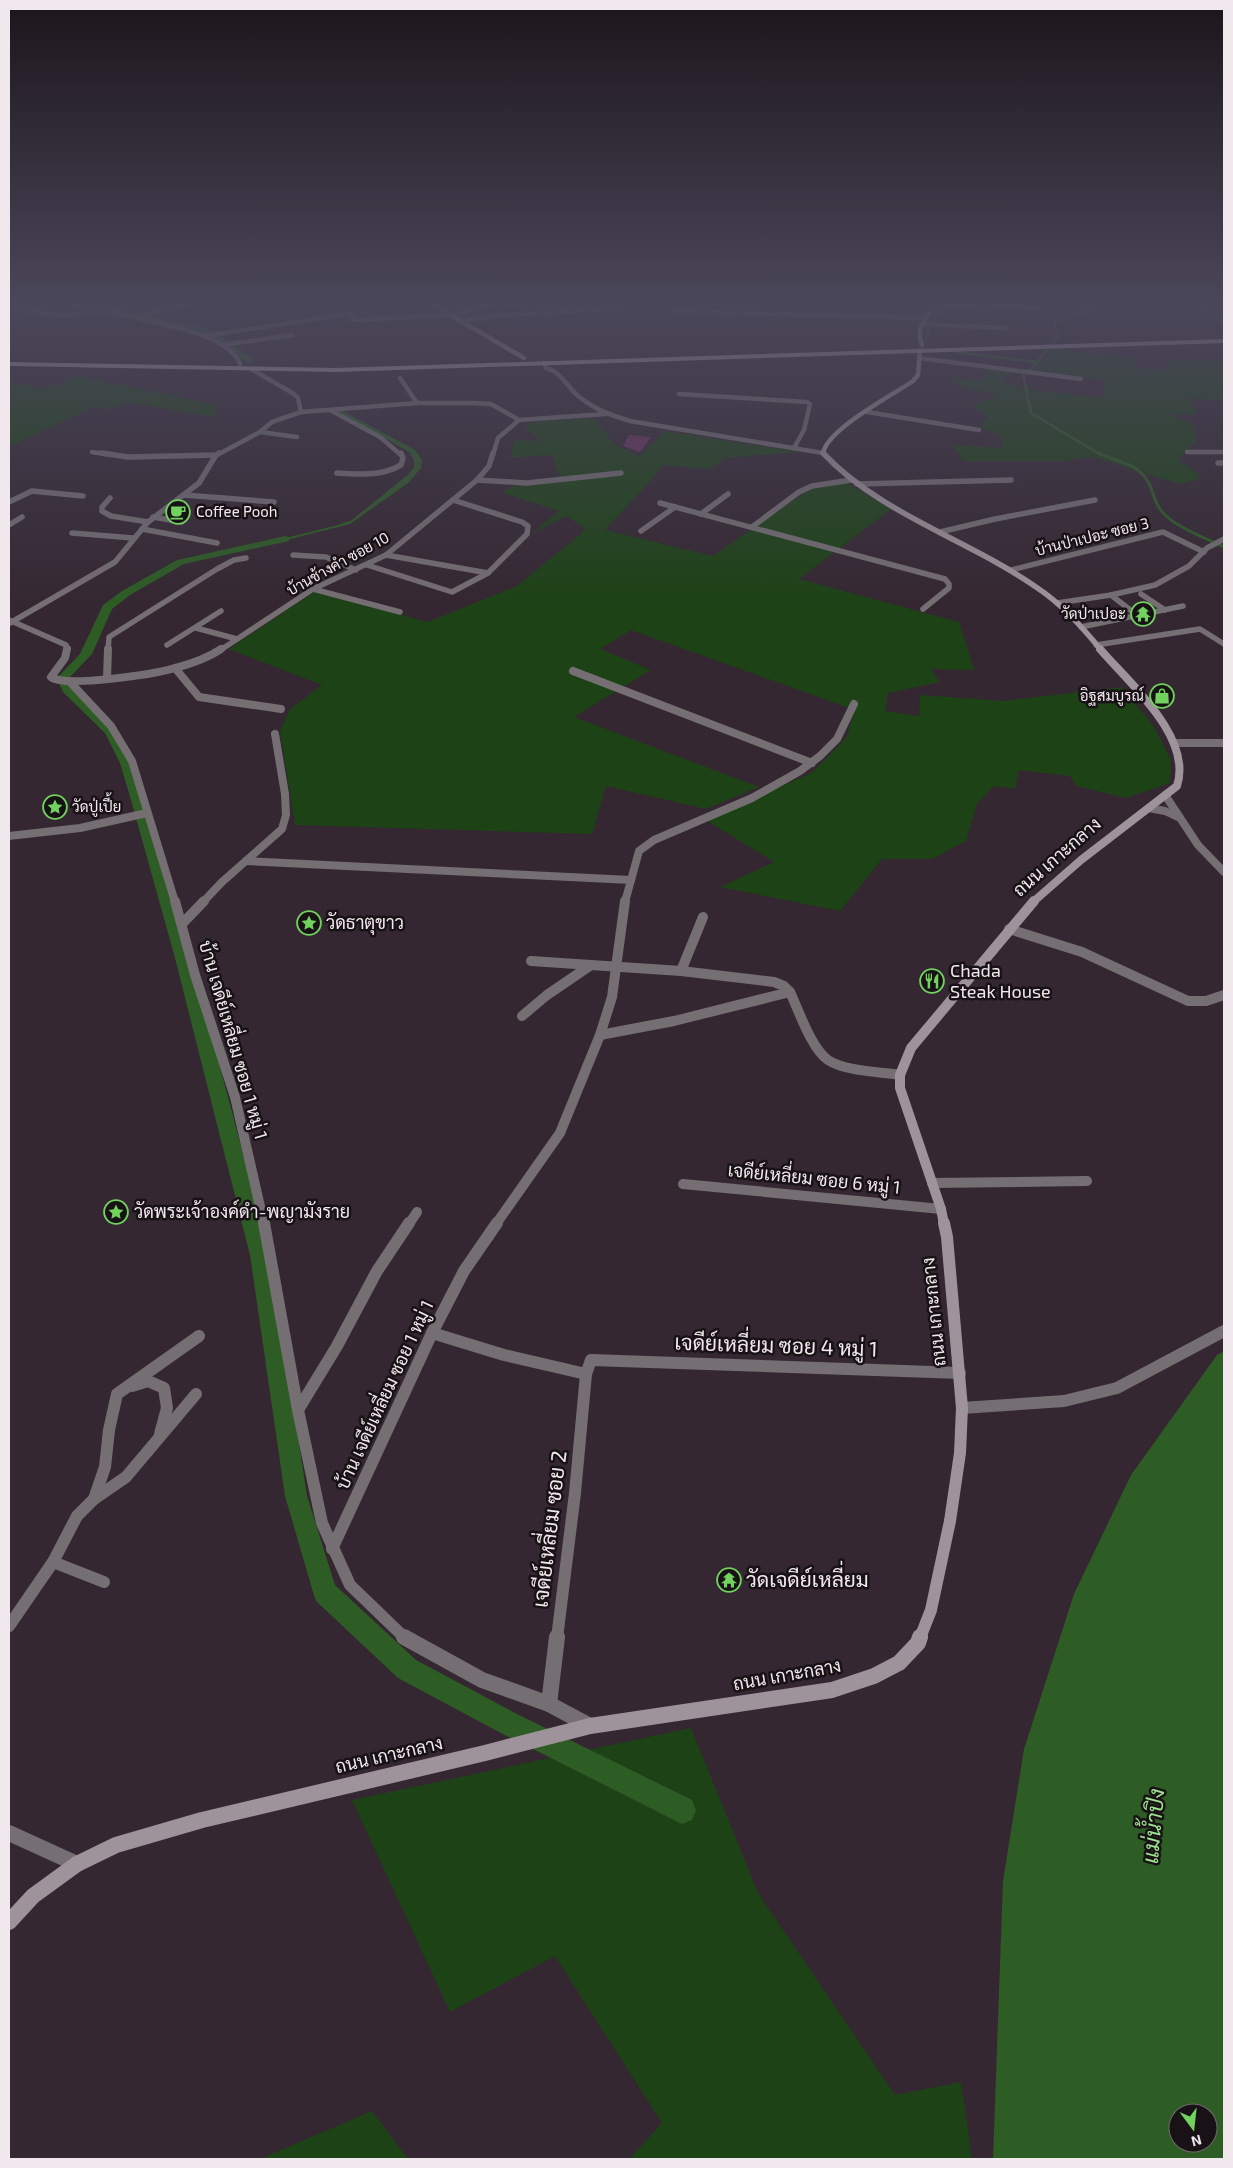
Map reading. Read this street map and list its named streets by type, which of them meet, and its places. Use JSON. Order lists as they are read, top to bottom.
{
  "streets": {
    "street": [
      "บ้านป่าเปอะ ซอย 3",
      "บ้านช้างคำ ซอย 10",
      "ถนน เกาะกลาง",
      "บ้าน เจดีย์เหลี่ยม ซอย 1 หมู่ 1",
      "เจดีย์เหลี่ยม ซอย 6 หมู่ 1",
      "เจดีย์เหลี่ยม ซอย 4 หมู่ 1",
      "เจดีย์เหลี่ยม ซอย 2"
    ]
  },
  "crossings": [
    ["บ้านป่าเปอะ ซอย 3", "ถนน เกาะกลาง"],
    ["บ้านช้างคำ ซอย 10", "บ้าน เจดีย์เหลี่ยม ซอย 1 หมู่ 1"],
    ["ถนน เกาะกลาง", "บ้าน เจดีย์เหลี่ยม ซอย 1 หมู่ 1"],
    ["ถนน เกาะกลาง", "เจดีย์เหลี่ยม ซอย 6 หมู่ 1"],
    ["ถนน เกาะกลาง", "เจดีย์เหลี่ยม ซอย 4 หมู่ 1"],
    ["บ้าน เจดีย์เหลี่ยม ซอย 1 หมู่ 1", "เจดีย์เหลี่ยม ซอย 2"],
    ["เจดีย์เหลี่ยม ซอย 4 หมู่ 1", "เจดีย์เหลี่ยม ซอย 2"]
  ],
  "water": ["แม่น้ำปิง"],
  "places": {
    "cafe": ["Coffee Pooh"],
    "temple": ["วัดป่าเปอะ", "วัดเจดีย์เหลี่ยม"],
    "shop": ["อิฐสมบูรณ์"],
    "place": ["วัดปู่เปี้ย", "วัดธาตุขาว", "วัดพระเจ้าองค์ดำ-พญามังราย"],
    "restaurant": ["Chada Steak House"]
  },
  "north": "bottom"
}
